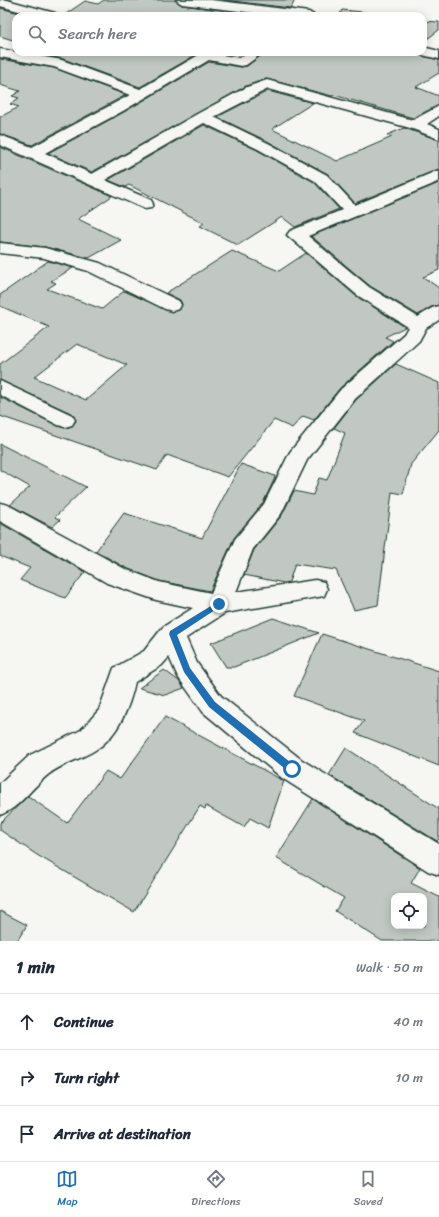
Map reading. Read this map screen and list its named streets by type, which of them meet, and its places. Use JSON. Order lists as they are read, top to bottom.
{
  "page": {
    "search": "Search here",
    "heading": ["1 min", "Walk · 50 m"],
    "list": [
      ["Continue", "40 m"],
      ["Turn right", "10 m"],
      "Arrive at destination"
    ],
    "nav": ["Map", "Directions", "Saved"]
  }
}
